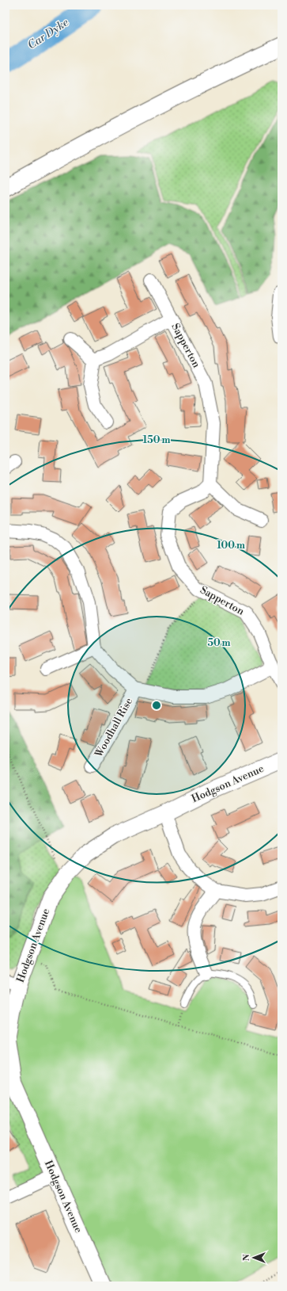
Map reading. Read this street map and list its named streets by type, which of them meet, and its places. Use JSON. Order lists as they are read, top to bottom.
{
  "streets": {
    "street": ["Sapperton", "Woodhall Rise", "Hodgson Avenue"]
  },
  "crossings": [
    ["Sapperton", "Woodhall Rise"]
  ],
  "water": ["Car Dyke"],
  "north": "left",
  "rings": ["150 m", "100 m", "50 m"]
}
